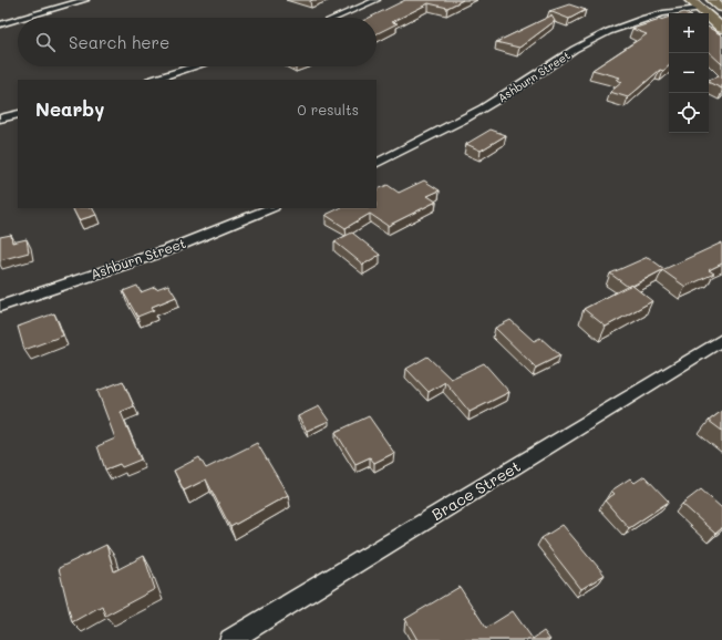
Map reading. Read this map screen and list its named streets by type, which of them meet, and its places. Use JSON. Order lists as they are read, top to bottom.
{
  "streets": {
    "street": ["Ashburn Street", "Brace Street"]
  },
  "page": {
    "map_buttons": ["+", "−"],
    "search": "Search here",
    "heading": ["Nearby", "0 results"]
  }
}
